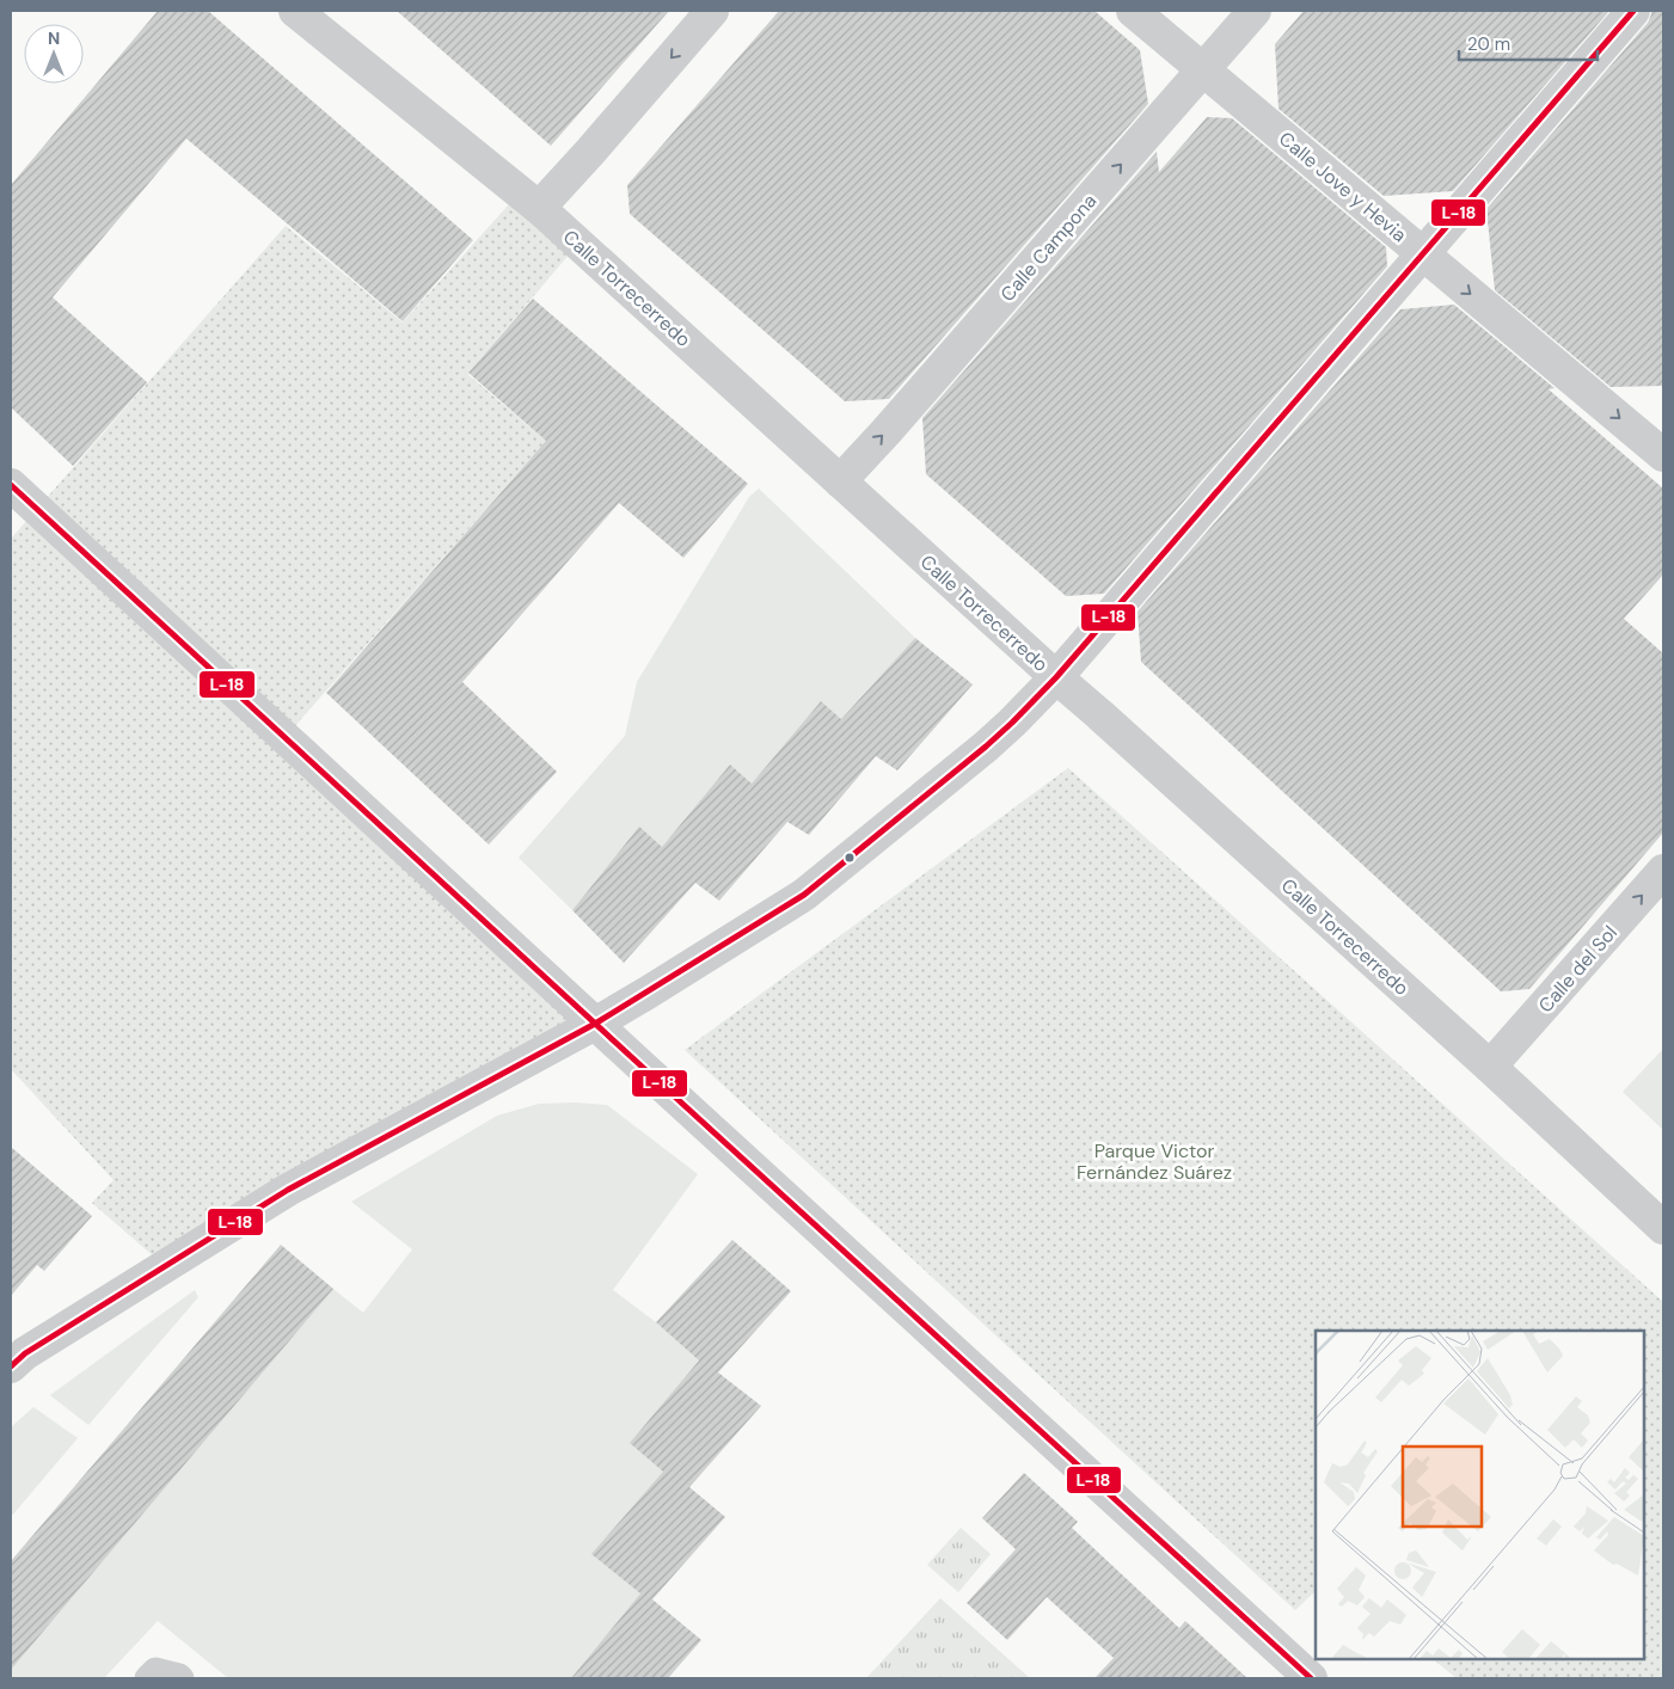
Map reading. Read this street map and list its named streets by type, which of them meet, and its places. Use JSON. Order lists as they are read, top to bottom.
{
  "streets": {
    "street": [
      "Calle Jove y Hevia",
      "Calle Campona",
      "Calle Torrecerredo",
      "Calle del Sol"
    ]
  },
  "crossings": [
    ["Calle Jove y Hevia", "Calle Campona"],
    ["Calle Campona", "Calle Torrecerredo"],
    ["Calle Torrecerredo", "Calle del Sol"]
  ],
  "one_way": ["Calle Jove y Hevia", "Calle del Sol"],
  "parks": ["Parque Victor Fernández Suárez"],
  "lines": ["transit line L-18"],
  "scale_bar": "20 m",
  "north": "top"
}
